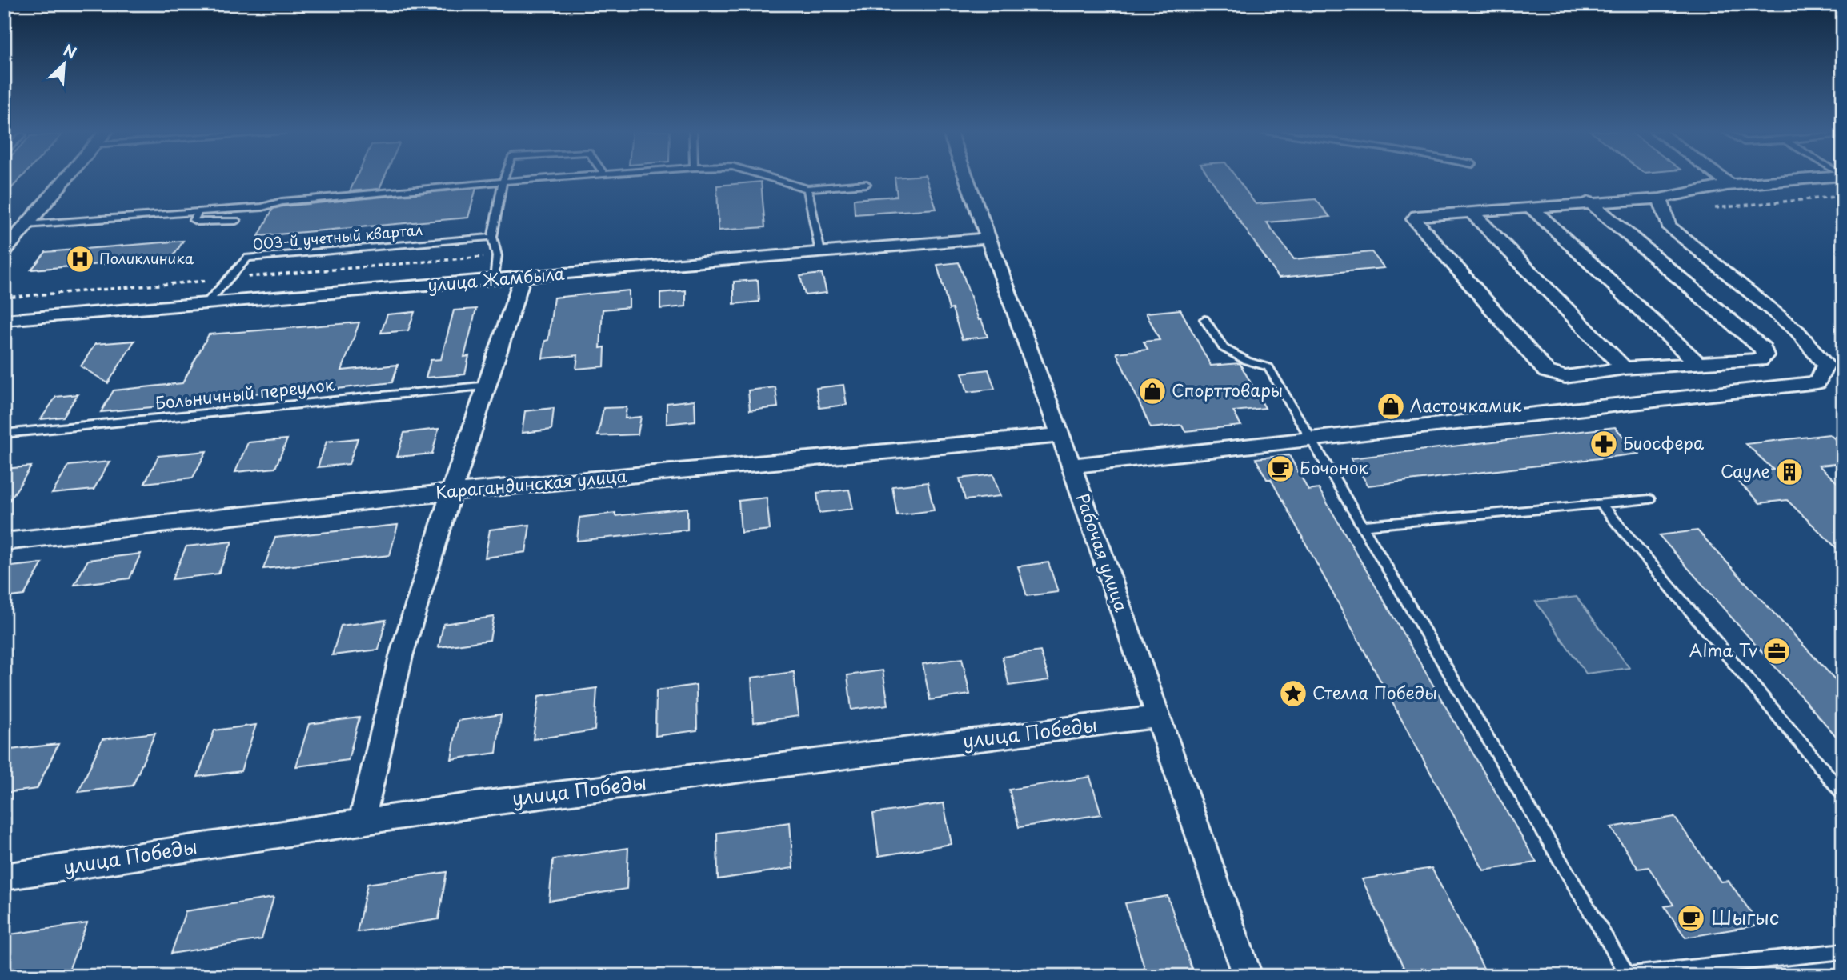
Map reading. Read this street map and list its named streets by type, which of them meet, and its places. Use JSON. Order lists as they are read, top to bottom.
{
  "streets": {
    "street": [
      "улица Жамбыла",
      "Карагандинская улица",
      "Рабочая улица",
      "улица Победы"
    ],
    "lane": ["003-й учетный квартал", "Больничный переулок"]
  },
  "crossings": [
    ["003-й учетный квартал", "улица Жамбыла"],
    ["улица Жамбыла", "Рабочая улица"],
    ["Карагандинская улица", "Рабочая улица"],
    ["Рабочая улица", "улица Победы"]
  ],
  "places": {
    "hospital": ["Поликлиника"],
    "shop": ["Спорттовары", "Ласточкамик"],
    "pharmacy": ["Биосфера"],
    "cafe": ["Бочонок", "Шыгыс"],
    "building": ["Сауле"],
    "office": ["Alma Tv"],
    "place": ["Стелла Победы"]
  },
  "north": "top right"
}
